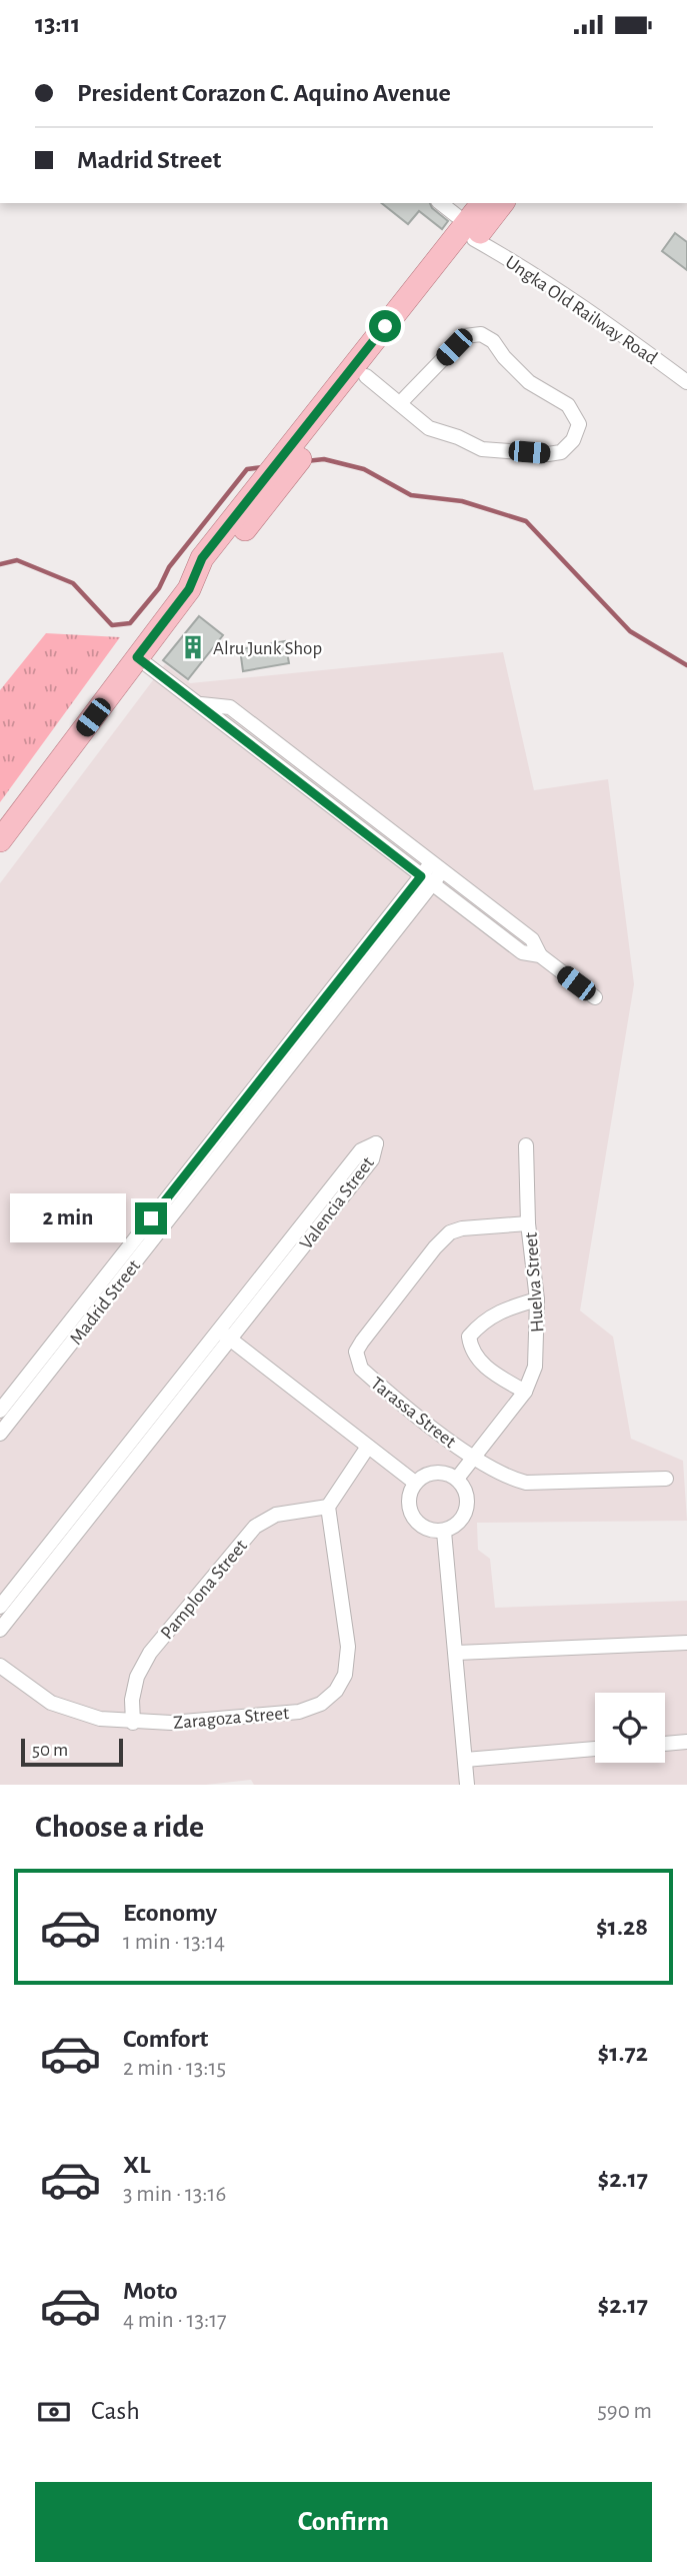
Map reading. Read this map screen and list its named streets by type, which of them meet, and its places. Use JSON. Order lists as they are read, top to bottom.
{
  "streets": {
    "street": [
      "Ungka Old Railway Road",
      "Valencia Street",
      "Huelva Street",
      "Madrid Street",
      "Tarassa Street",
      "Pamplona Street",
      "Zaragoza Street"
    ]
  },
  "crossings": [
    ["Huelva Street", "Tarassa Street"],
    ["Pamplona Street", "Zaragoza Street"]
  ],
  "places": {
    "building": ["Alru Junk Shop"]
  },
  "scale_bar": "50 m",
  "page": {
    "status": "13:11",
    "banner": ["President Corazon C. Aquino Avenue", "Madrid Street"],
    "bubble": "2 min",
    "scale": "50 m",
    "heading": "Choose a ride",
    "list": [
      {
        "name": "Economy",
        "note": "1 min · 13:14",
        "value": "$1.28"
      },
      {
        "name": "Comfort",
        "note": "2 min · 13:15",
        "value": "$1.72"
      },
      {
        "name": "XL",
        "note": "3 min · 13:16",
        "value": "$2.17"
      },
      {
        "name": "Moto",
        "note": "4 min · 13:17",
        "value": "$2.17"
      }
    ],
    "pay": ["Cash", "590 m"],
    "buttons": "Confirm"
  }
}
